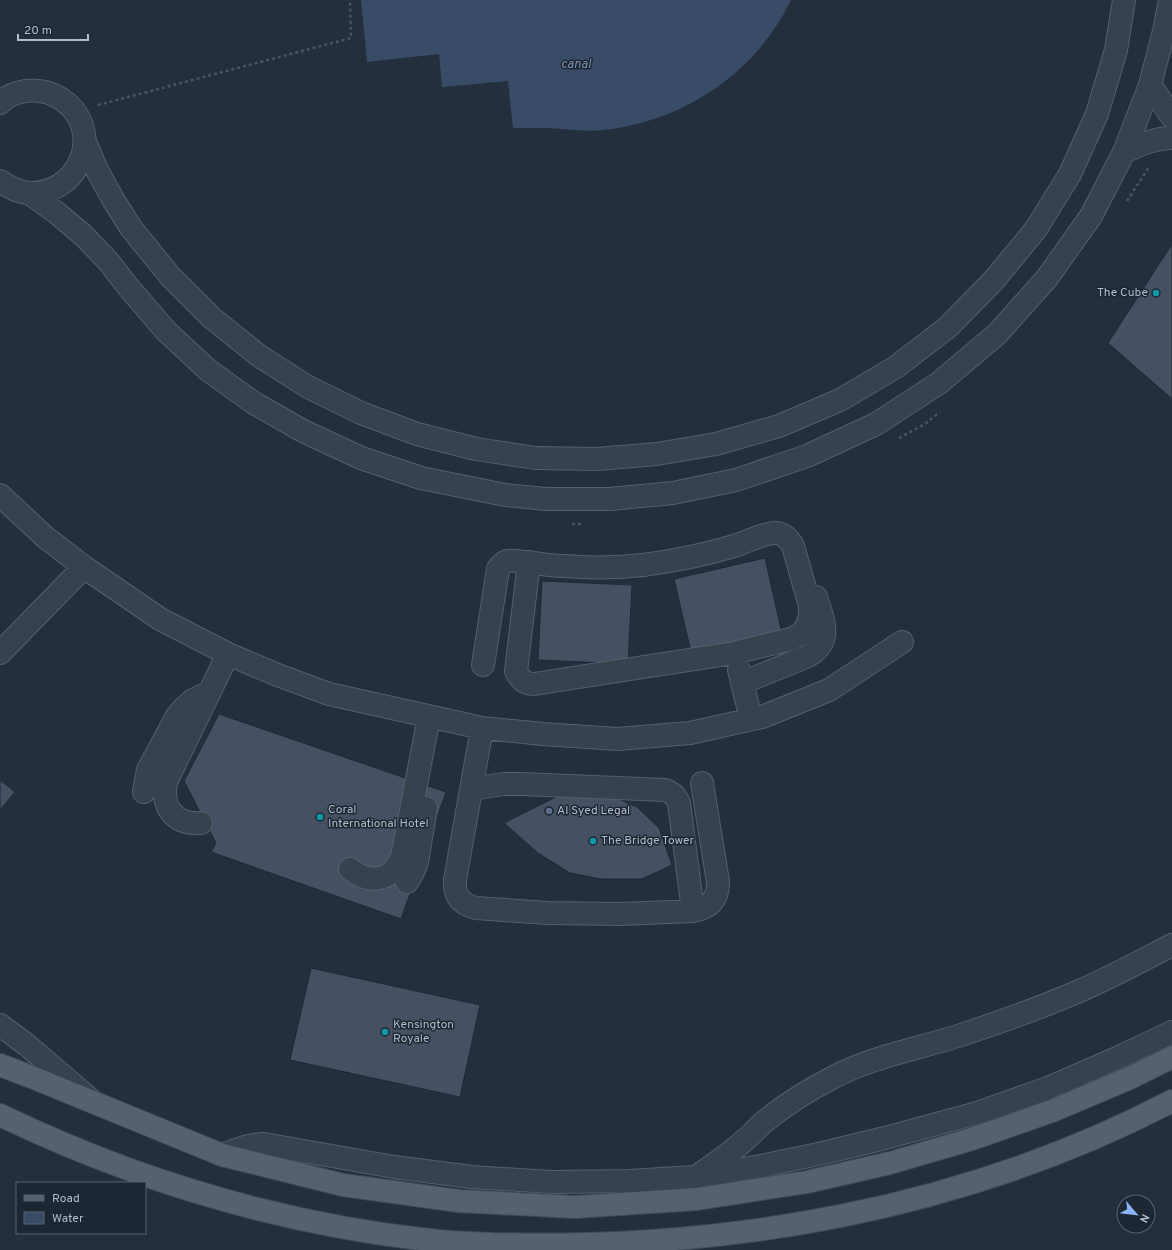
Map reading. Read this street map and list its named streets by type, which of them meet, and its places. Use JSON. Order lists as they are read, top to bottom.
{
  "water": ["canal"],
  "places": [
    "The Cube",
    "Al Syed Legal",
    "Coral International Hotel",
    "The Bridge Tower",
    "Kensington Royale"
  ],
  "legend": ["Road", "Water"],
  "scale_bar": "20 m",
  "north": "bottom right"
}
